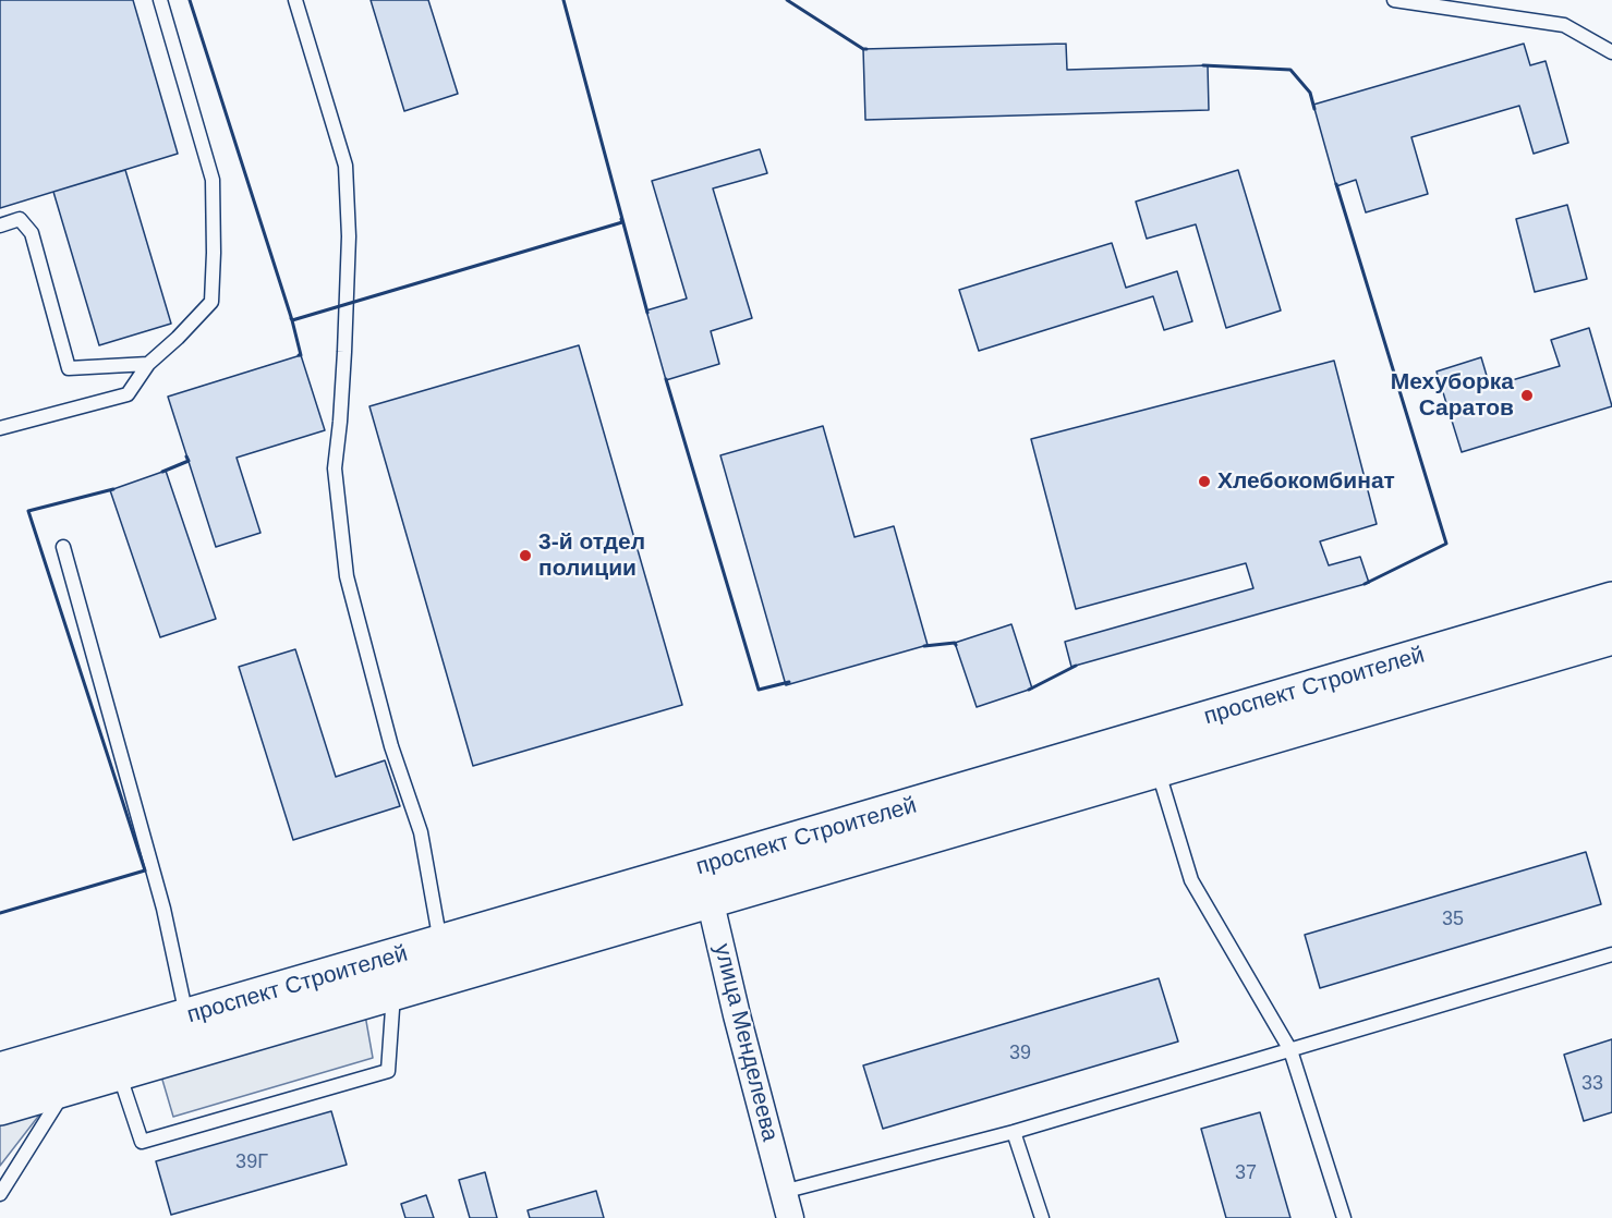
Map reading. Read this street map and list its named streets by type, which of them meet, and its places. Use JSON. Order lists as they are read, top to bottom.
{
  "streets": {
    "main road": ["проспект Строителей"],
    "street": ["улица Менделеева"]
  },
  "crossings": [
    ["проспект Строителей", "улица Менделеева"]
  ],
  "places": ["Мехуборка Саратов", "Хлебокомбинат", "3-й отдел полиции"],
  "house_numbers": [
    "35",
    "39",
    "33",
    "39Г",
    "37"
  ]
}
